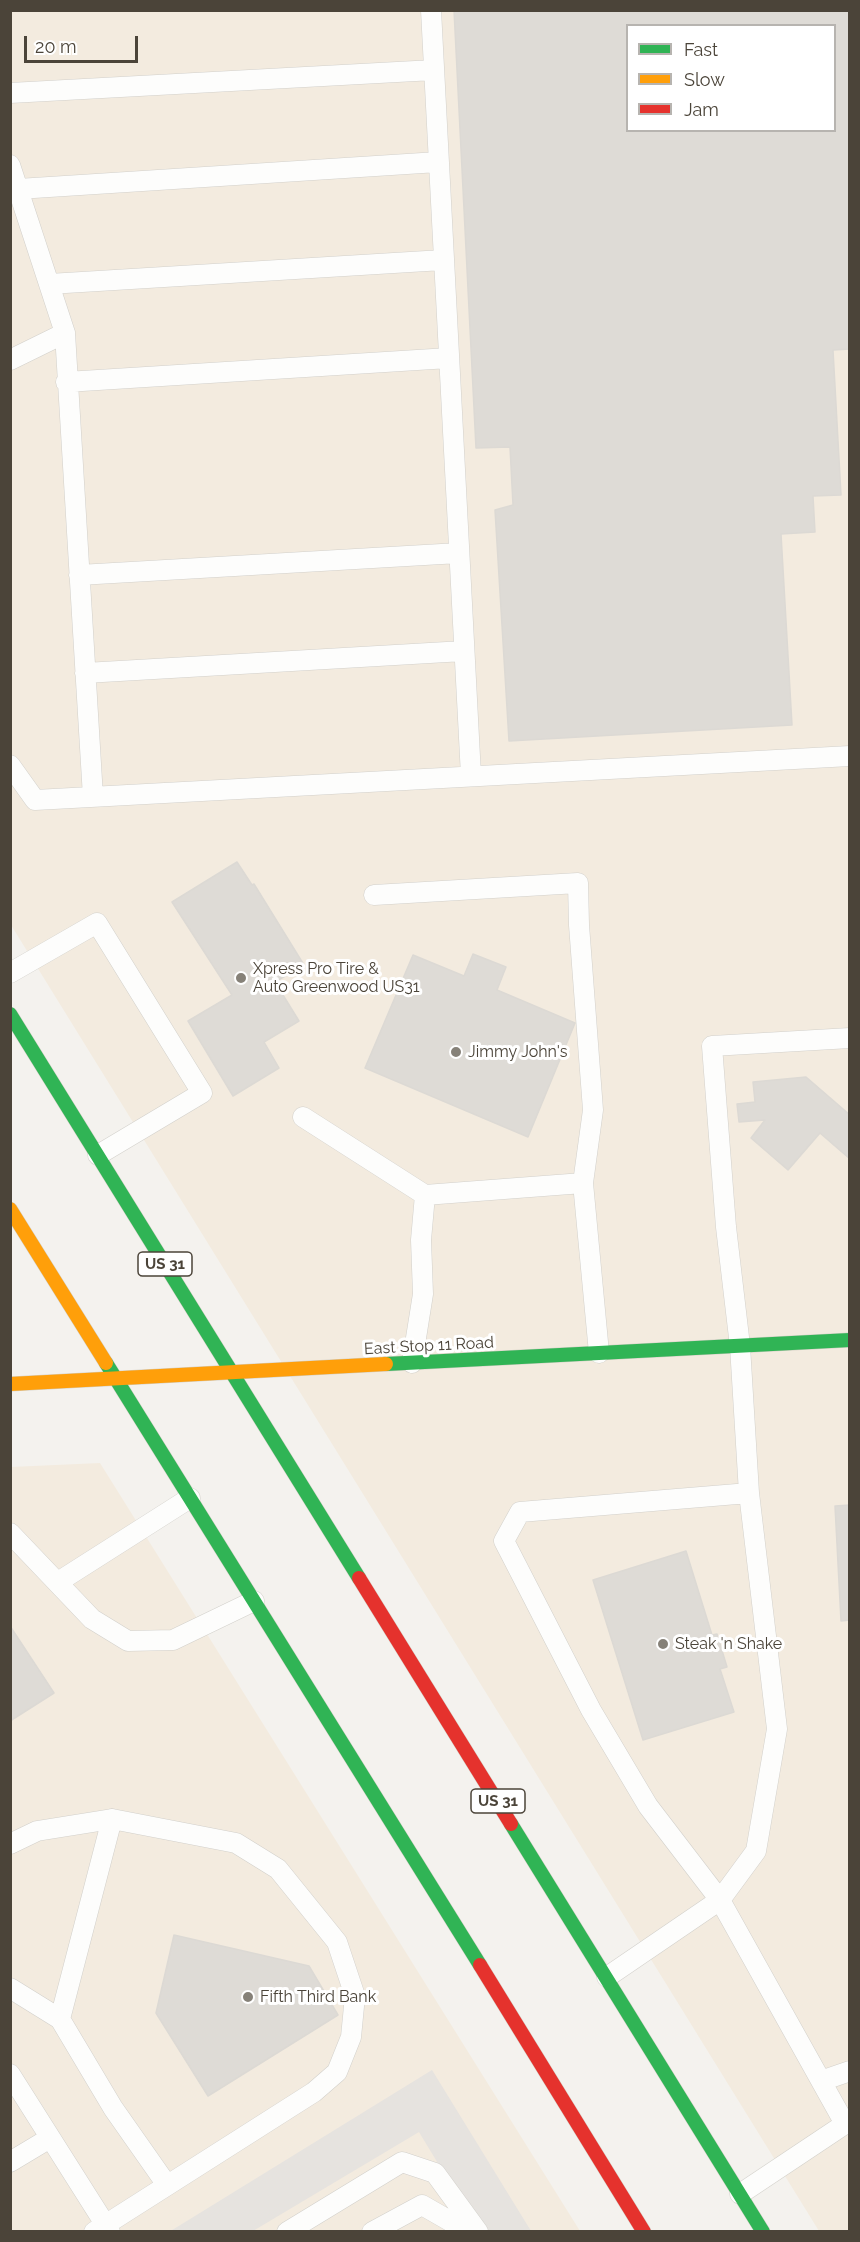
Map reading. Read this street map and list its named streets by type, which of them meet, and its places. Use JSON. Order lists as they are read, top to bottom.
{
  "streets": {
    "main road": ["US 31", "East Stop 11 Road"]
  },
  "crossings": [
    ["US 31", "East Stop 11 Road"]
  ],
  "places": [
    "Xpress Pro Tire & Auto Greenwood US31",
    "Jimmy John's",
    "Steak 'n Shake",
    "Fifth Third Bank"
  ],
  "legend": ["Fast", "Slow", "Jam"],
  "scale_bar": "20 m"
}
